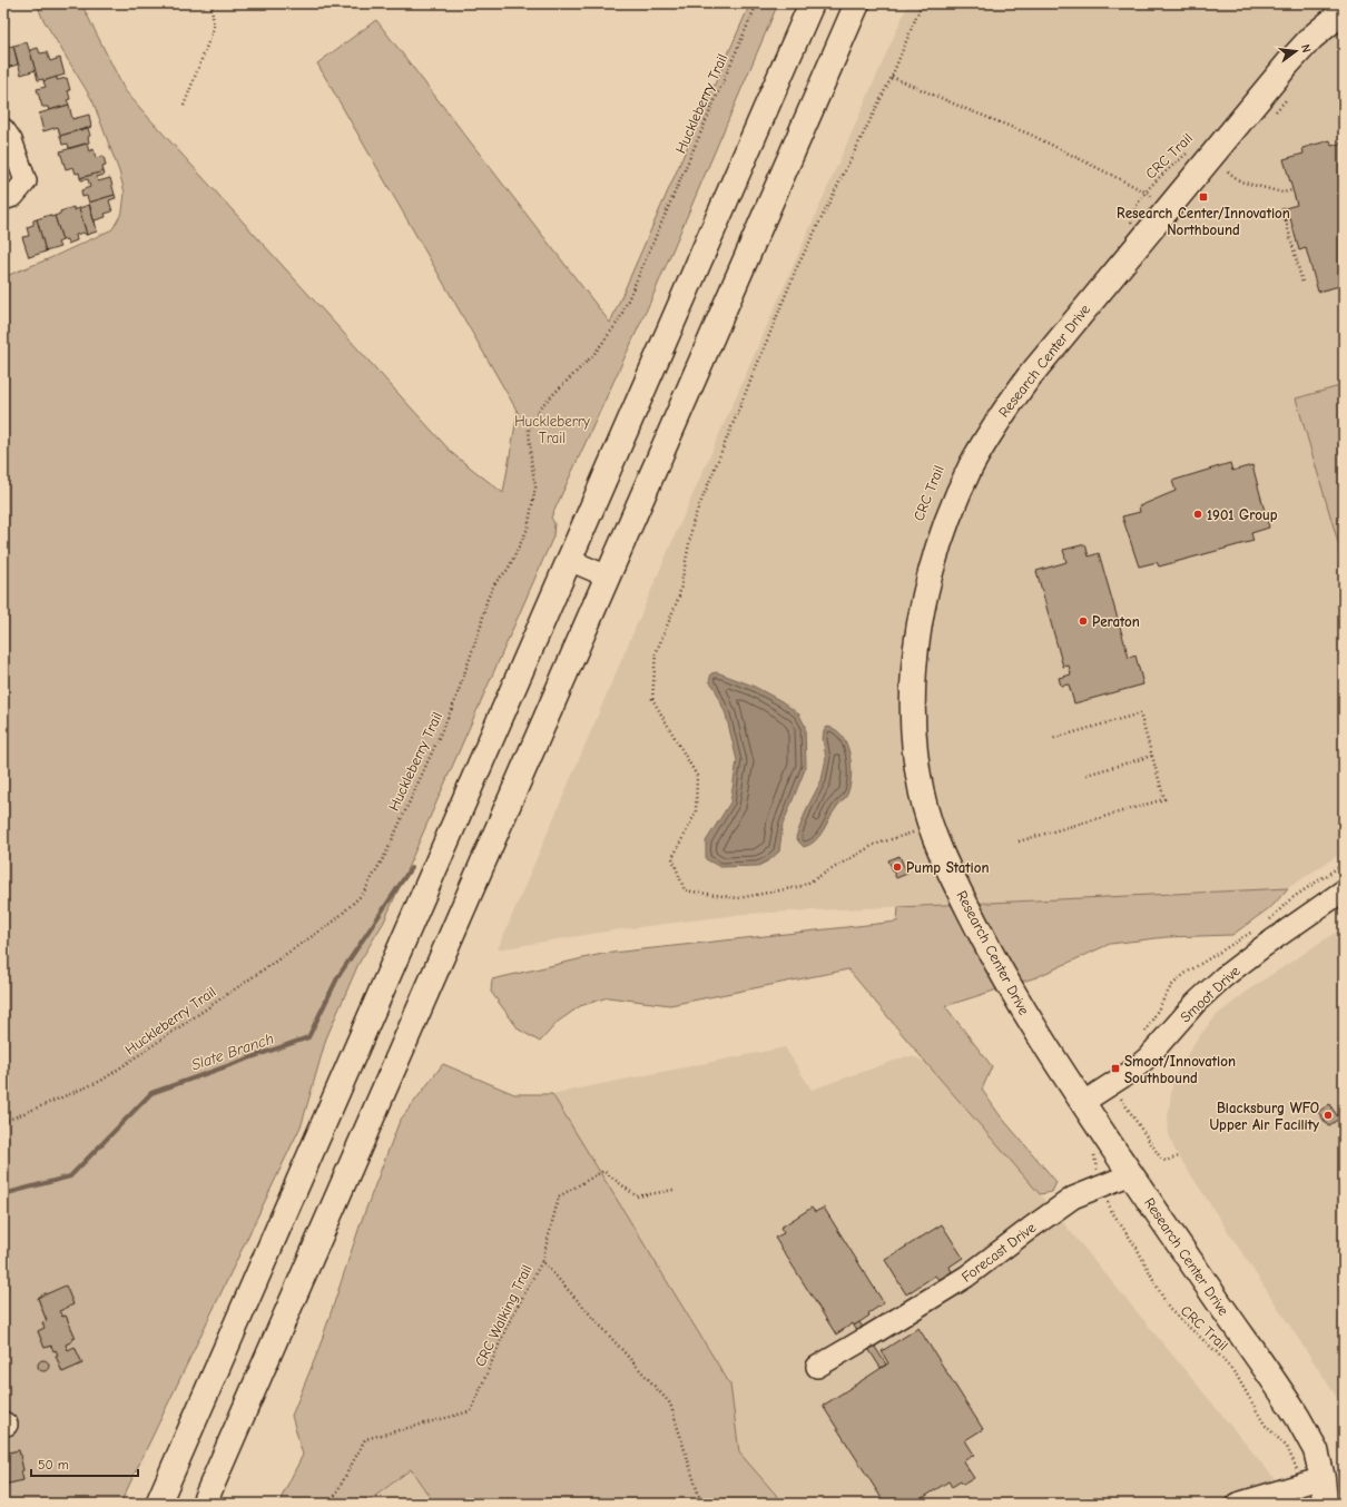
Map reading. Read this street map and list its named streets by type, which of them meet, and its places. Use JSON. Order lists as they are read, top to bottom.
{
  "streets": {
    "main road": ["Research Center Drive"],
    "street": ["Smoot Drive", "Forecast Drive"],
    "path": ["Huckleberry Trail", "CRC Trail", "CRC Walking Trail"]
  },
  "crossings": [
    ["Research Center Drive", "Smoot Drive"],
    ["Research Center Drive", "Forecast Drive"]
  ],
  "water": ["Slate Branch"],
  "parks": ["Huckleberry Trail"],
  "places": {
    "transit": ["Research Center/Innovation Northbound", "Smoot/Innovation Southbound"],
    "other": [
      "1901 Group",
      "Peraton",
      "Pump Station",
      "Blacksburg WFO Upper Air Facility"
    ]
  },
  "scale_bar": "50 m",
  "north": "right"
}
